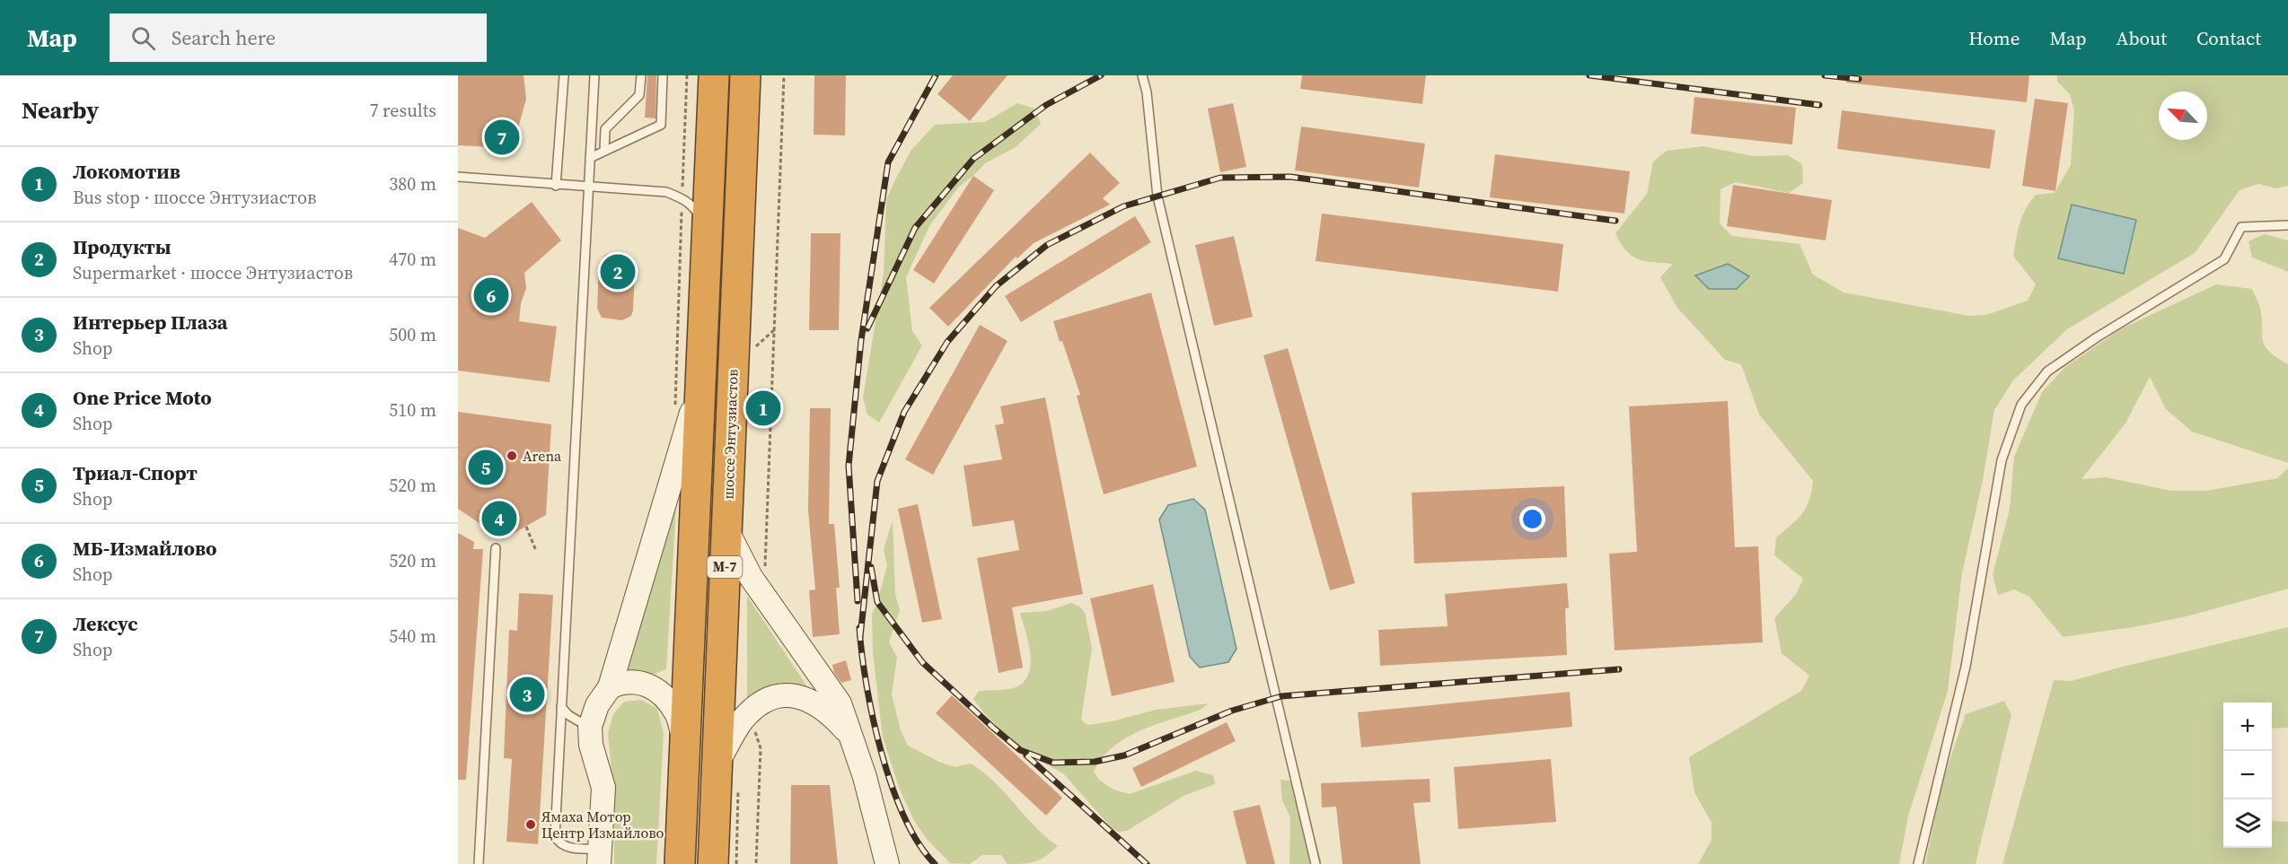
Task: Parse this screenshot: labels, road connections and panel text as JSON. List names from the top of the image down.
{
  "streets": {
    "highway": ["шоссе Энтузиастов", "М-7"]
  },
  "crossings": [
    ["шоссе Энтузиастов", "М-7"]
  ],
  "places": ["Arena", "Ямаха Мотор Центр Измайлово"],
  "north": "top left",
  "page": {
    "header": "Map",
    "search": "Search here",
    "nav": [
      "Home",
      "Map",
      "About",
      "Contact"
    ],
    "heading": ["Nearby", "7 results"],
    "pins": [
      "7",
      "2",
      "6",
      "1",
      "5",
      "4",
      "3"
    ],
    "list": [
      {
        "mark": "1",
        "name": "Локомотив",
        "note": "Bus stop · шоссе Энтузиастов",
        "value": "380 m"
      },
      {
        "mark": "2",
        "name": "Продукты",
        "note": "Supermarket · шоссе Энтузиастов",
        "value": "470 m"
      },
      {
        "mark": "3",
        "name": "Интерьер Плаза",
        "note": "Shop",
        "value": "500 m"
      },
      {
        "mark": "4",
        "name": "One Price Moto",
        "note": "Shop",
        "value": "510 m"
      },
      {
        "mark": "5",
        "name": "Триал-Спорт",
        "note": "Shop",
        "value": "520 m"
      },
      {
        "mark": "6",
        "name": "МБ-Измайлово",
        "note": "Shop",
        "value": "520 m"
      },
      {
        "mark": "7",
        "name": "Лексус",
        "note": "Shop",
        "value": "540 m"
      }
    ],
    "map_buttons": ["+", "−"]
  }
}
